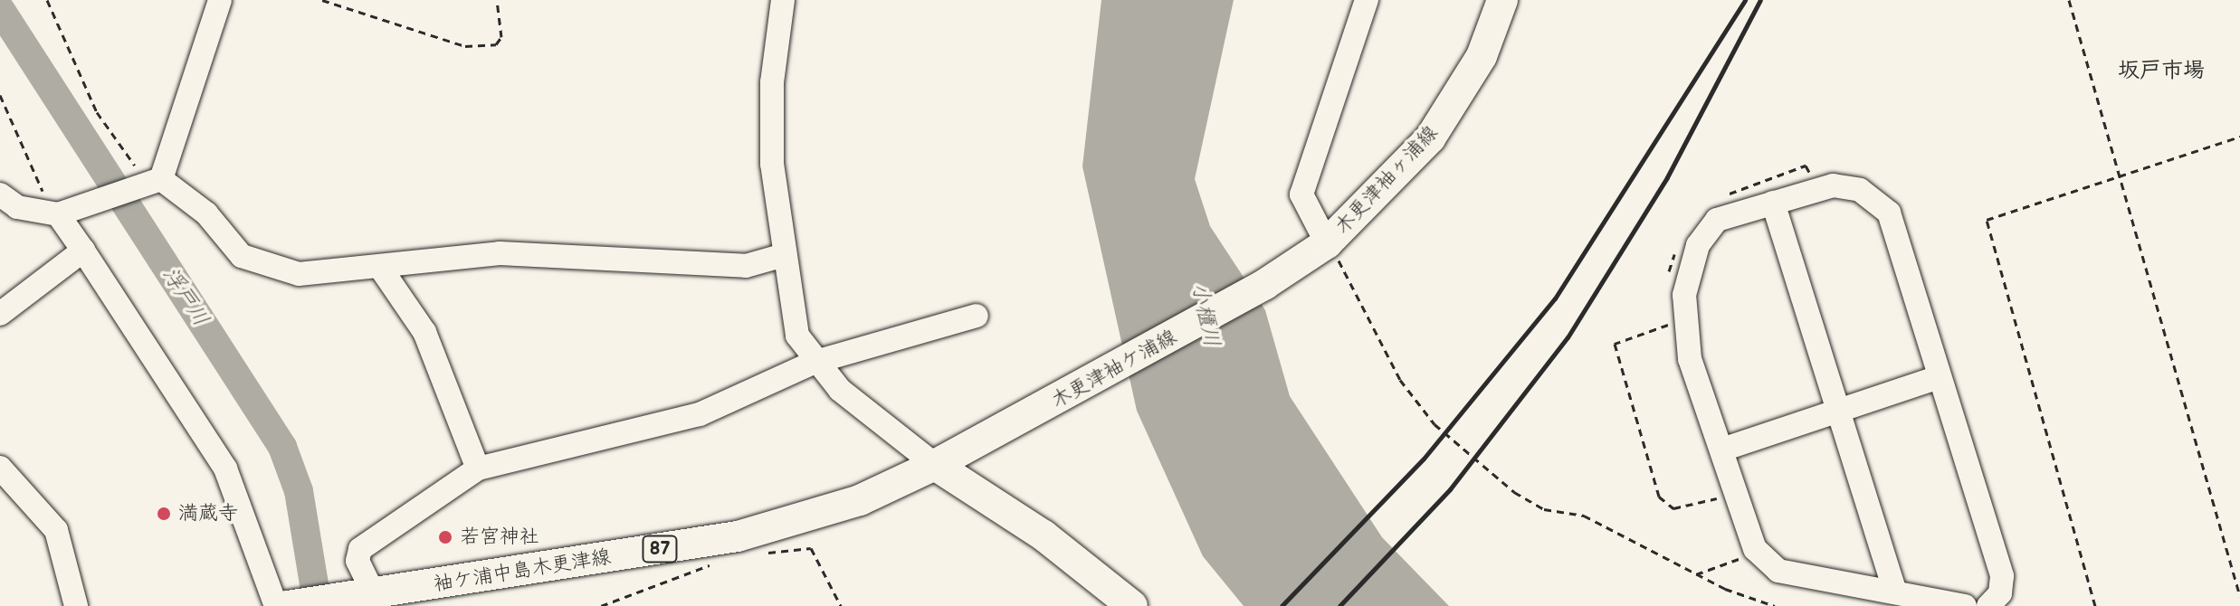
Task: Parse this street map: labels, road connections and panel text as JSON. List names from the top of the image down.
{
  "streets": {
    "main road": [
      "木更津袖ヶ浦線",
      "木更津袖ケ浦線",
      "87",
      "袖ケ浦中島木更津線"
    ]
  },
  "crossings": [
    ["木更津袖ヶ浦線", "木更津袖ケ浦線"],
    ["木更津袖ケ浦線", "袖ケ浦中島木更津線"]
  ],
  "districts": ["坂戸市場"],
  "water": ["浮戸川", "小櫃川"],
  "places": ["満蔵寺", "若宮神社"]
}
